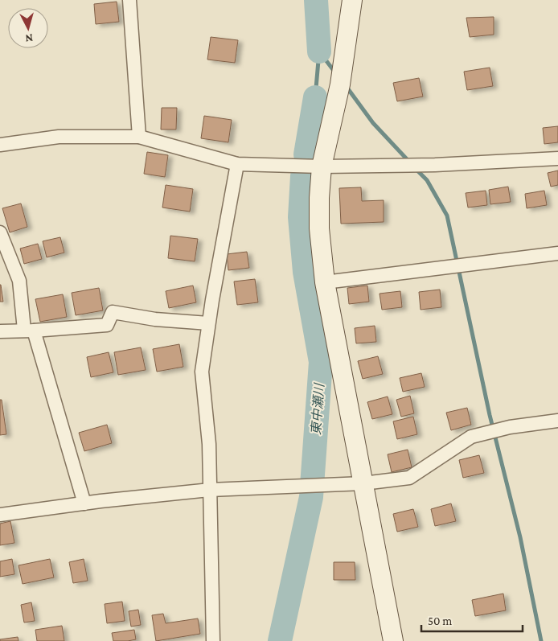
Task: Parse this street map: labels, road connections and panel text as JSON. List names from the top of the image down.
{
  "water": ["東中瀬川"],
  "scale_bar": "50 m",
  "north": "bottom"
}
